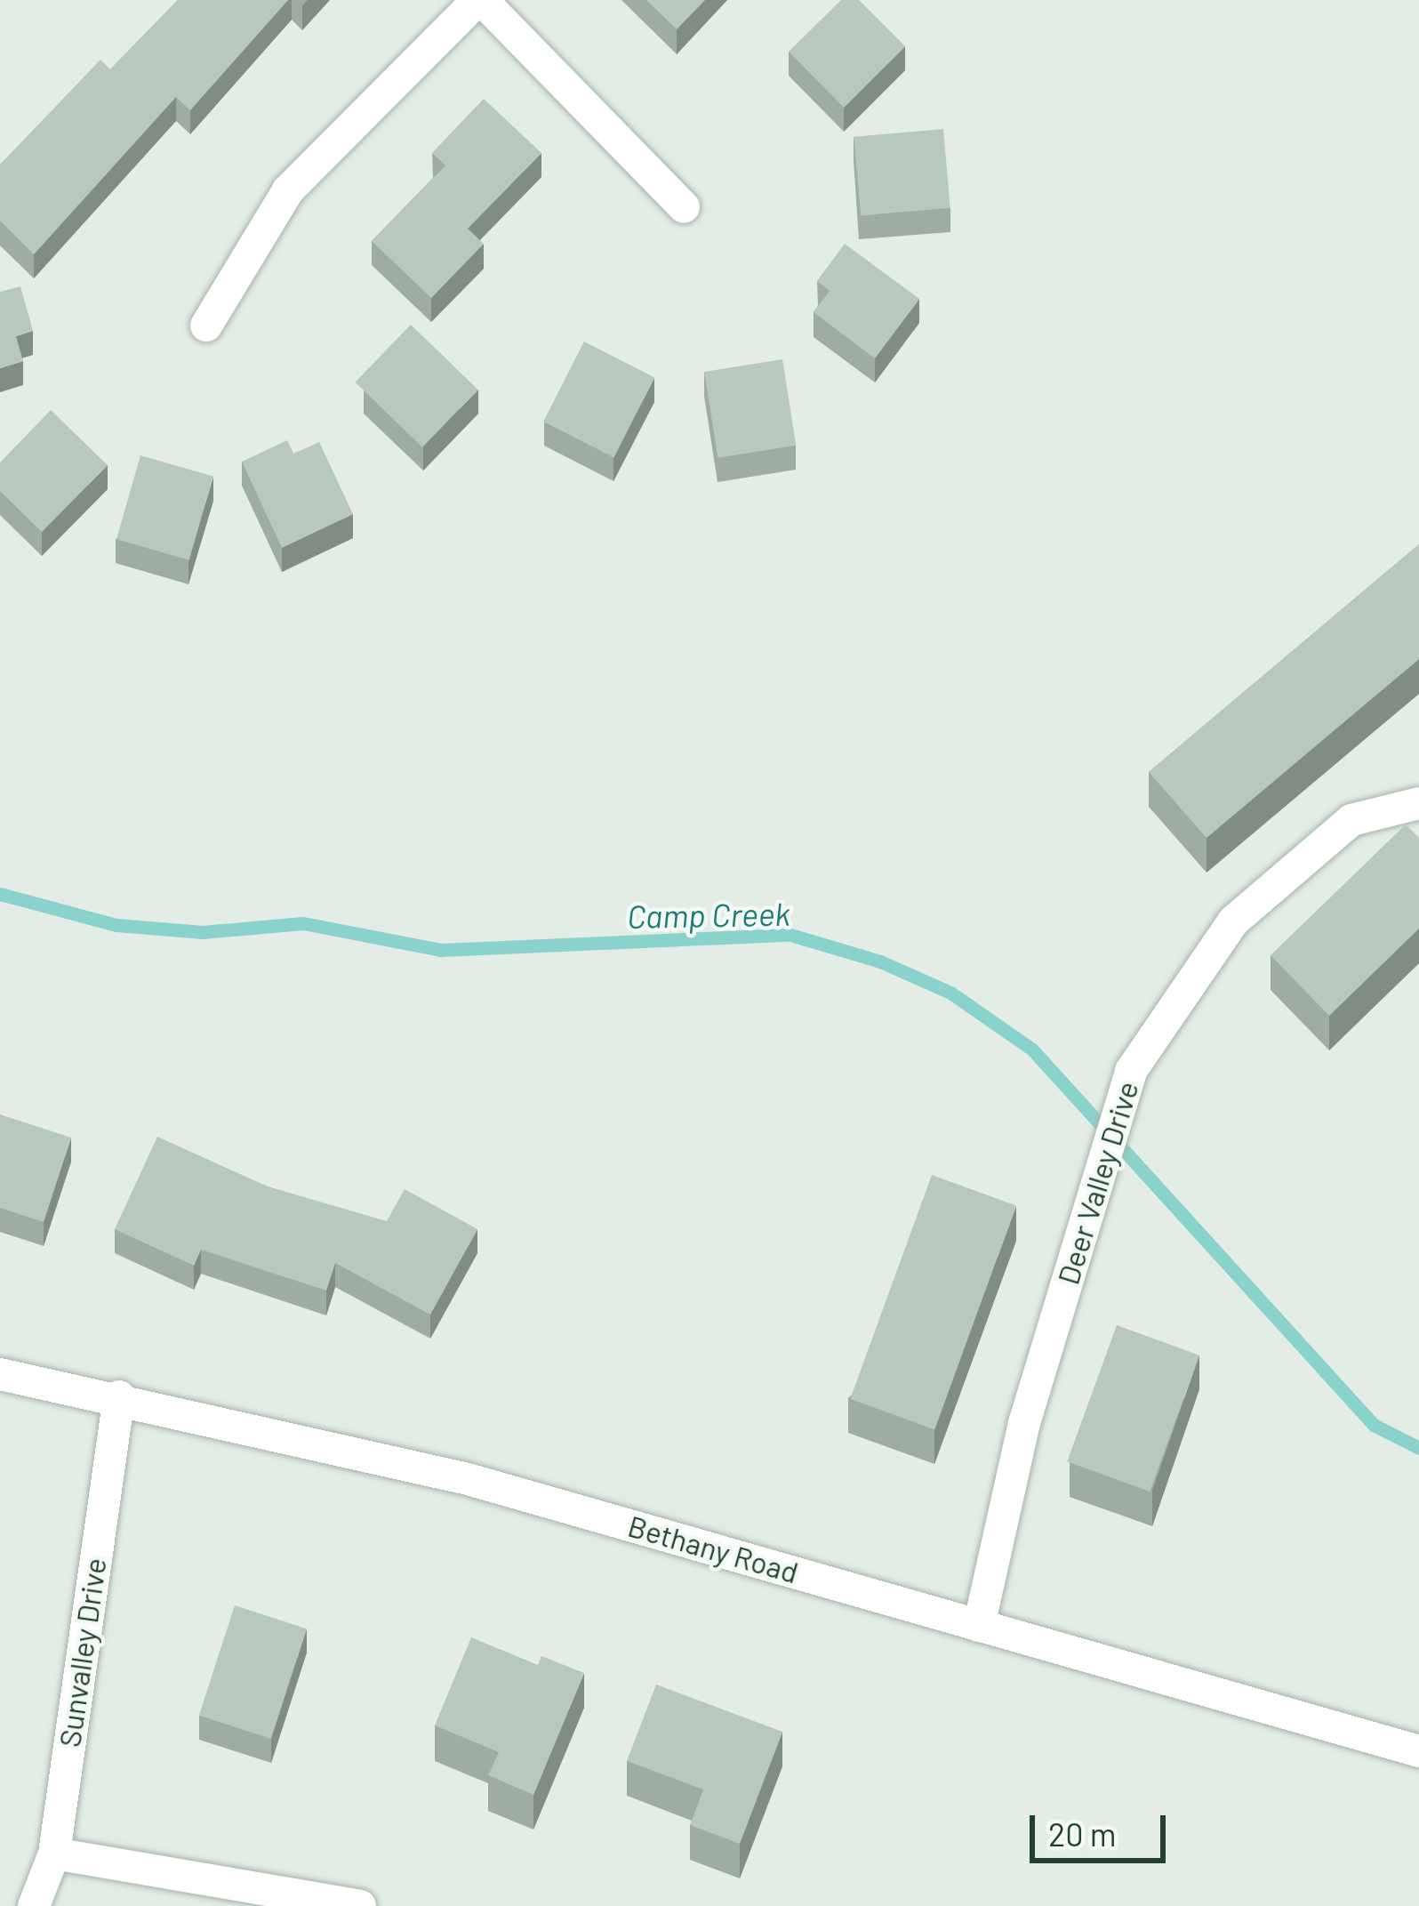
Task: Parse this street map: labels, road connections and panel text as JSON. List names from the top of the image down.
{
  "streets": {
    "street": ["Deer Valley Drive", "Bethany Road", "Sunvalley Drive"]
  },
  "crossings": [
    ["Deer Valley Drive", "Bethany Road"],
    ["Bethany Road", "Sunvalley Drive"]
  ],
  "water": ["Camp Creek"],
  "scale_bar": "20 m"
}
